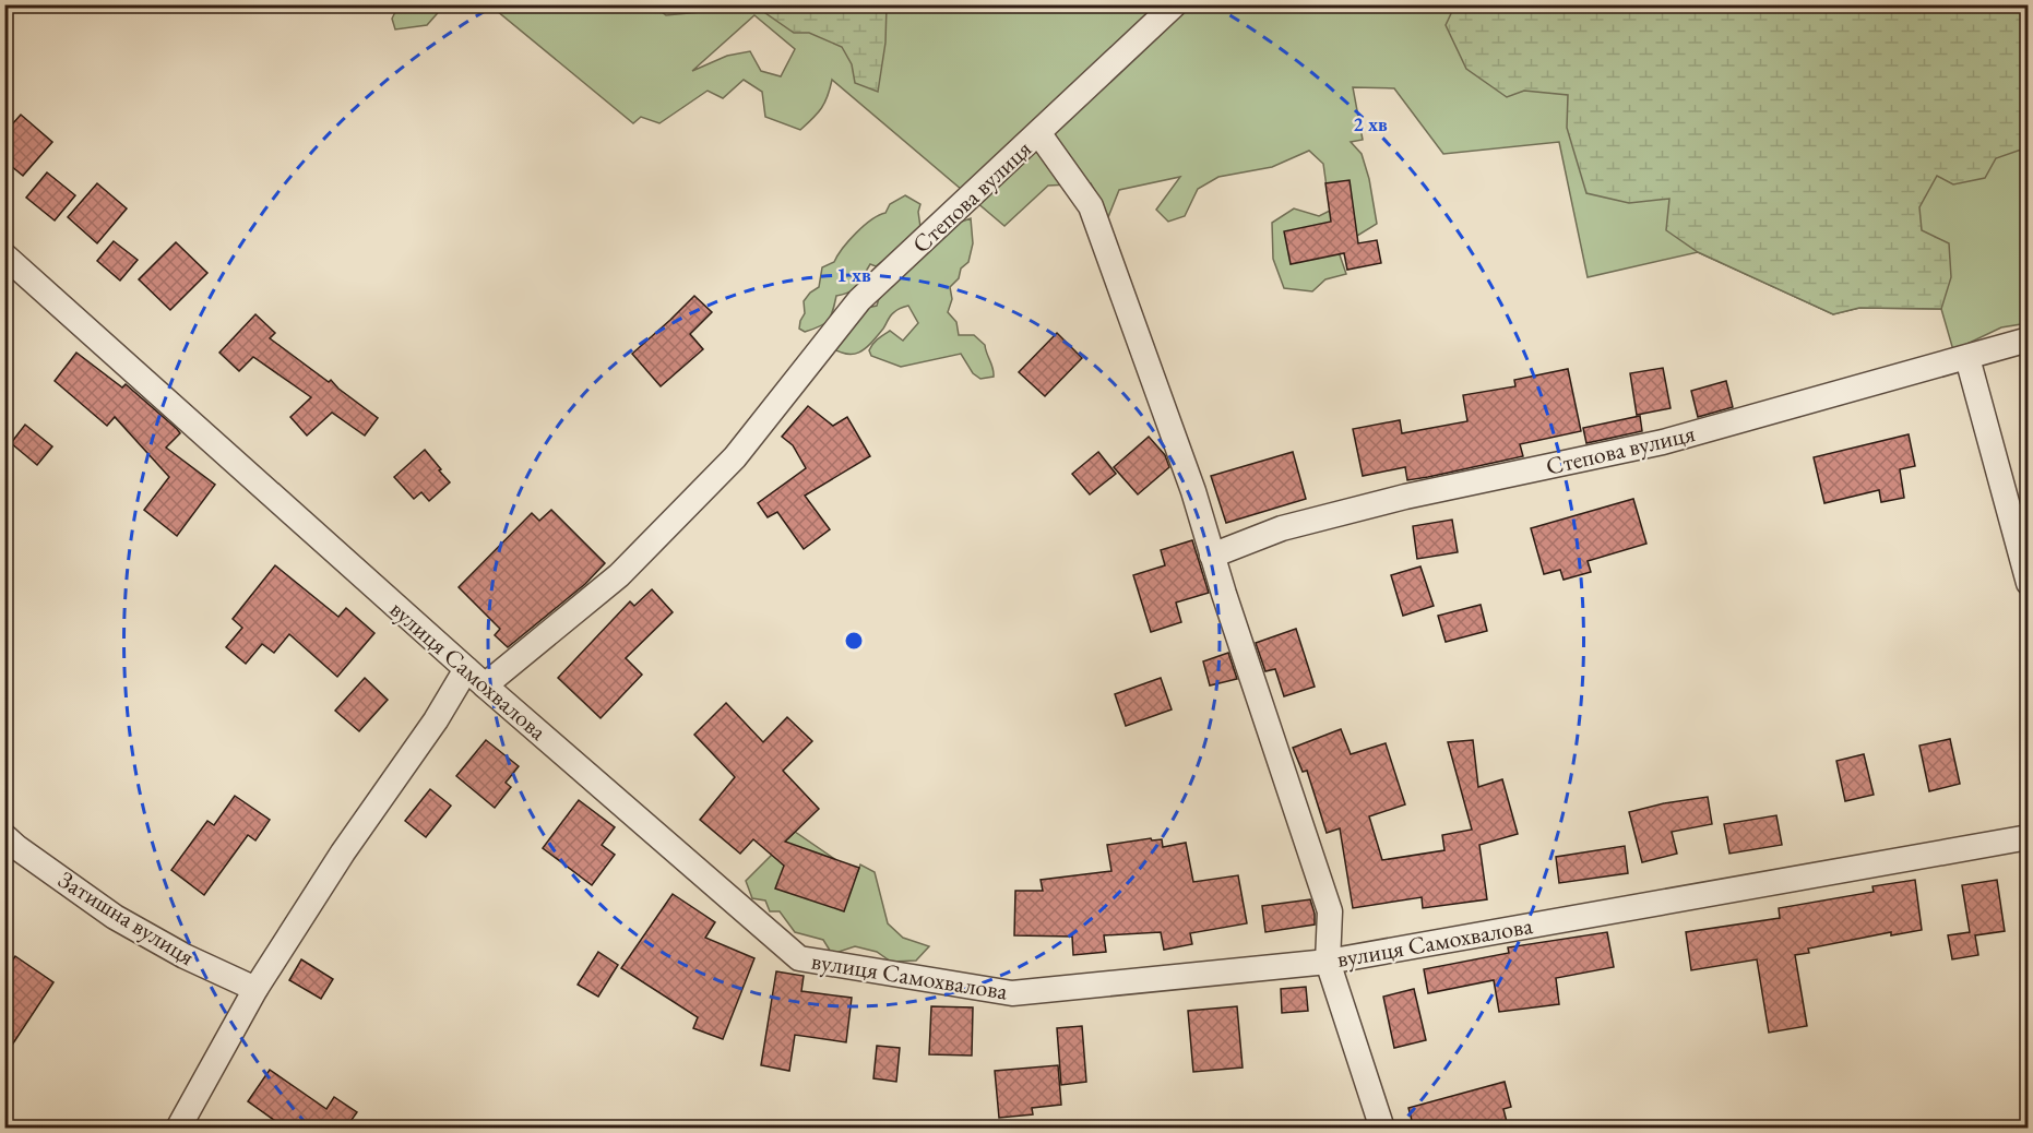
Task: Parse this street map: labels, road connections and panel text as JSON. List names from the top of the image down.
{
  "streets": {
    "street": ["Степова вулиця", "вулиця Самохвалова", "Затишна вулиця"]
  },
  "crossings": [
    ["Степова вулиця", "вулиця Самохвалова"]
  ],
  "rings": ["2 хв", "1 хв"]
}
